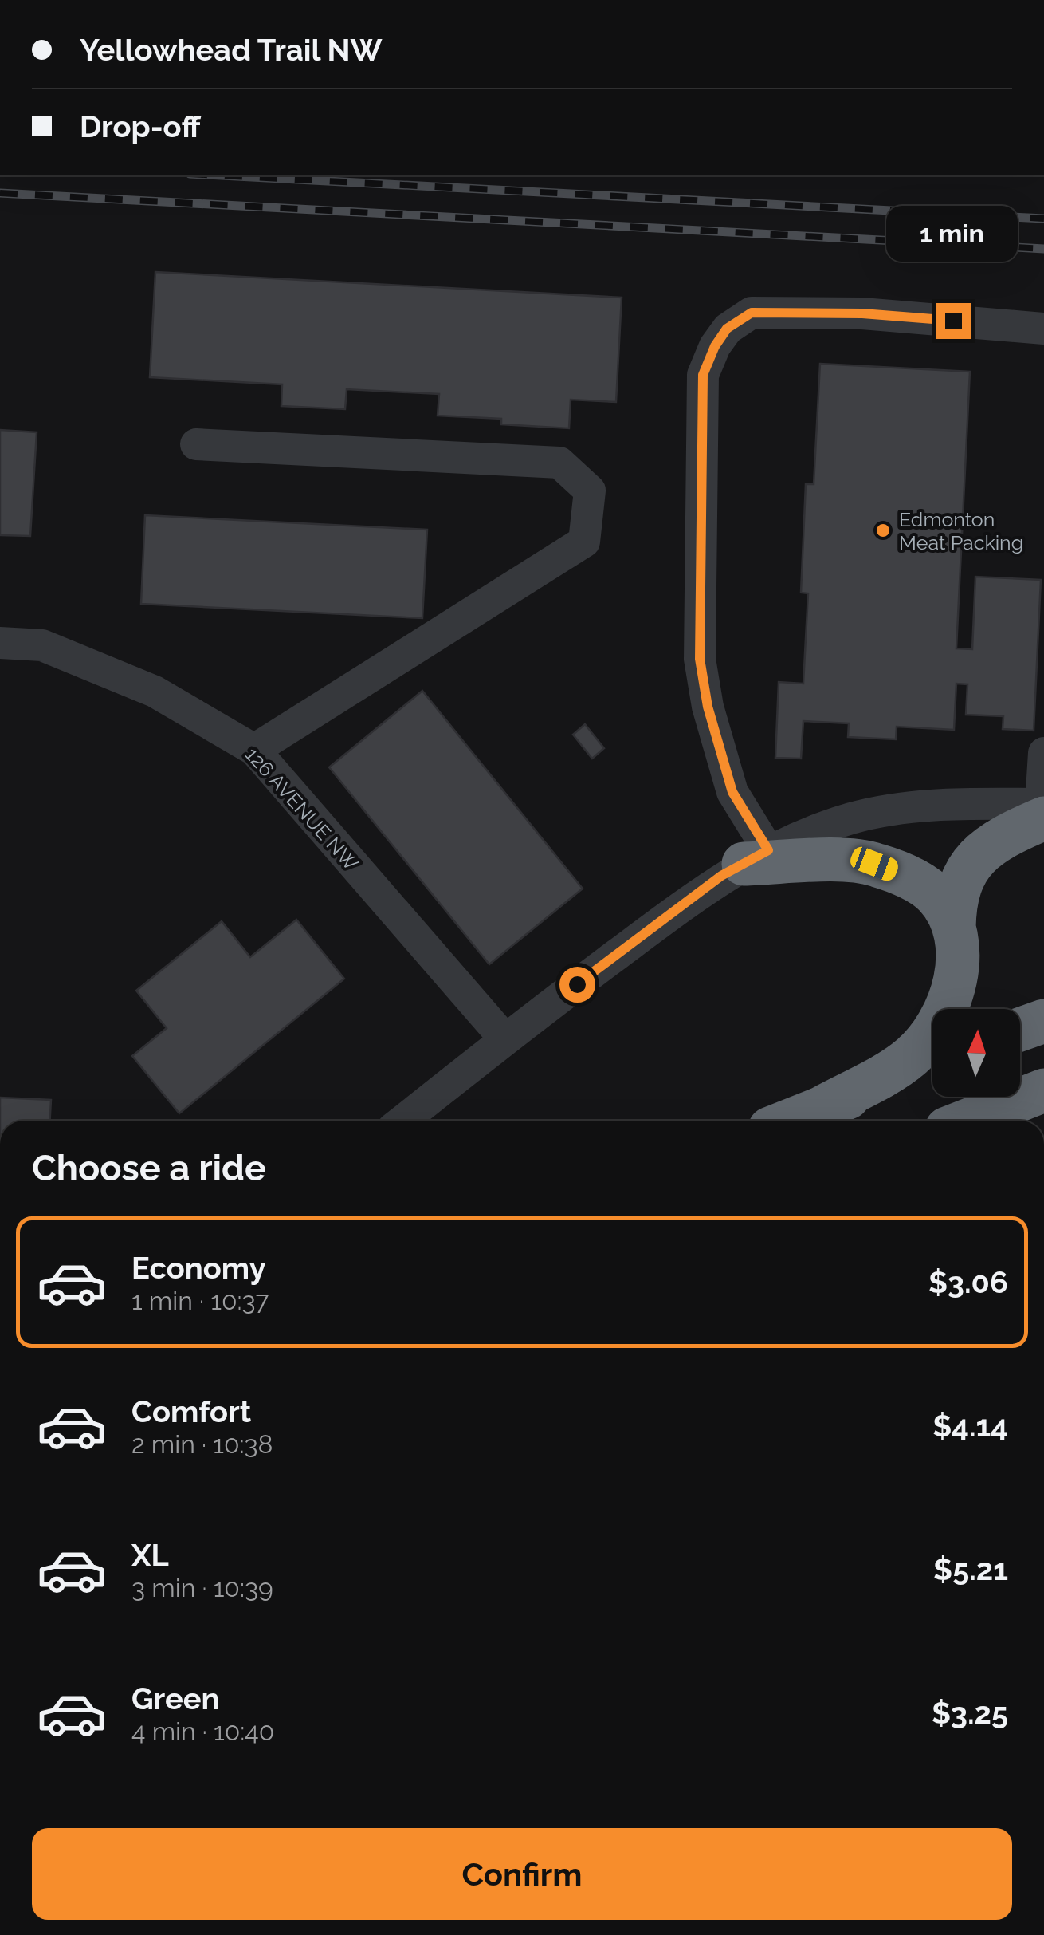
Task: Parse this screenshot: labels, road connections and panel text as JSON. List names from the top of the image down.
{
  "streets": {
    "street": ["126 AVENUE NW"]
  },
  "places": ["Edmonton Meat Packing"],
  "north": "top",
  "page": {
    "banner": ["Yellowhead Trail NW", "Drop-off"],
    "bubble": "1 min",
    "heading": "Choose a ride",
    "list": [
      {
        "name": "Economy",
        "note": "1 min · 10:37",
        "value": "$3.06"
      },
      {
        "name": "Comfort",
        "note": "2 min · 10:38",
        "value": "$4.14"
      },
      {
        "name": "XL",
        "note": "3 min · 10:39",
        "value": "$5.21"
      },
      {
        "name": "Green",
        "note": "4 min · 10:40",
        "value": "$3.25"
      }
    ],
    "buttons": "Confirm"
  }
}
